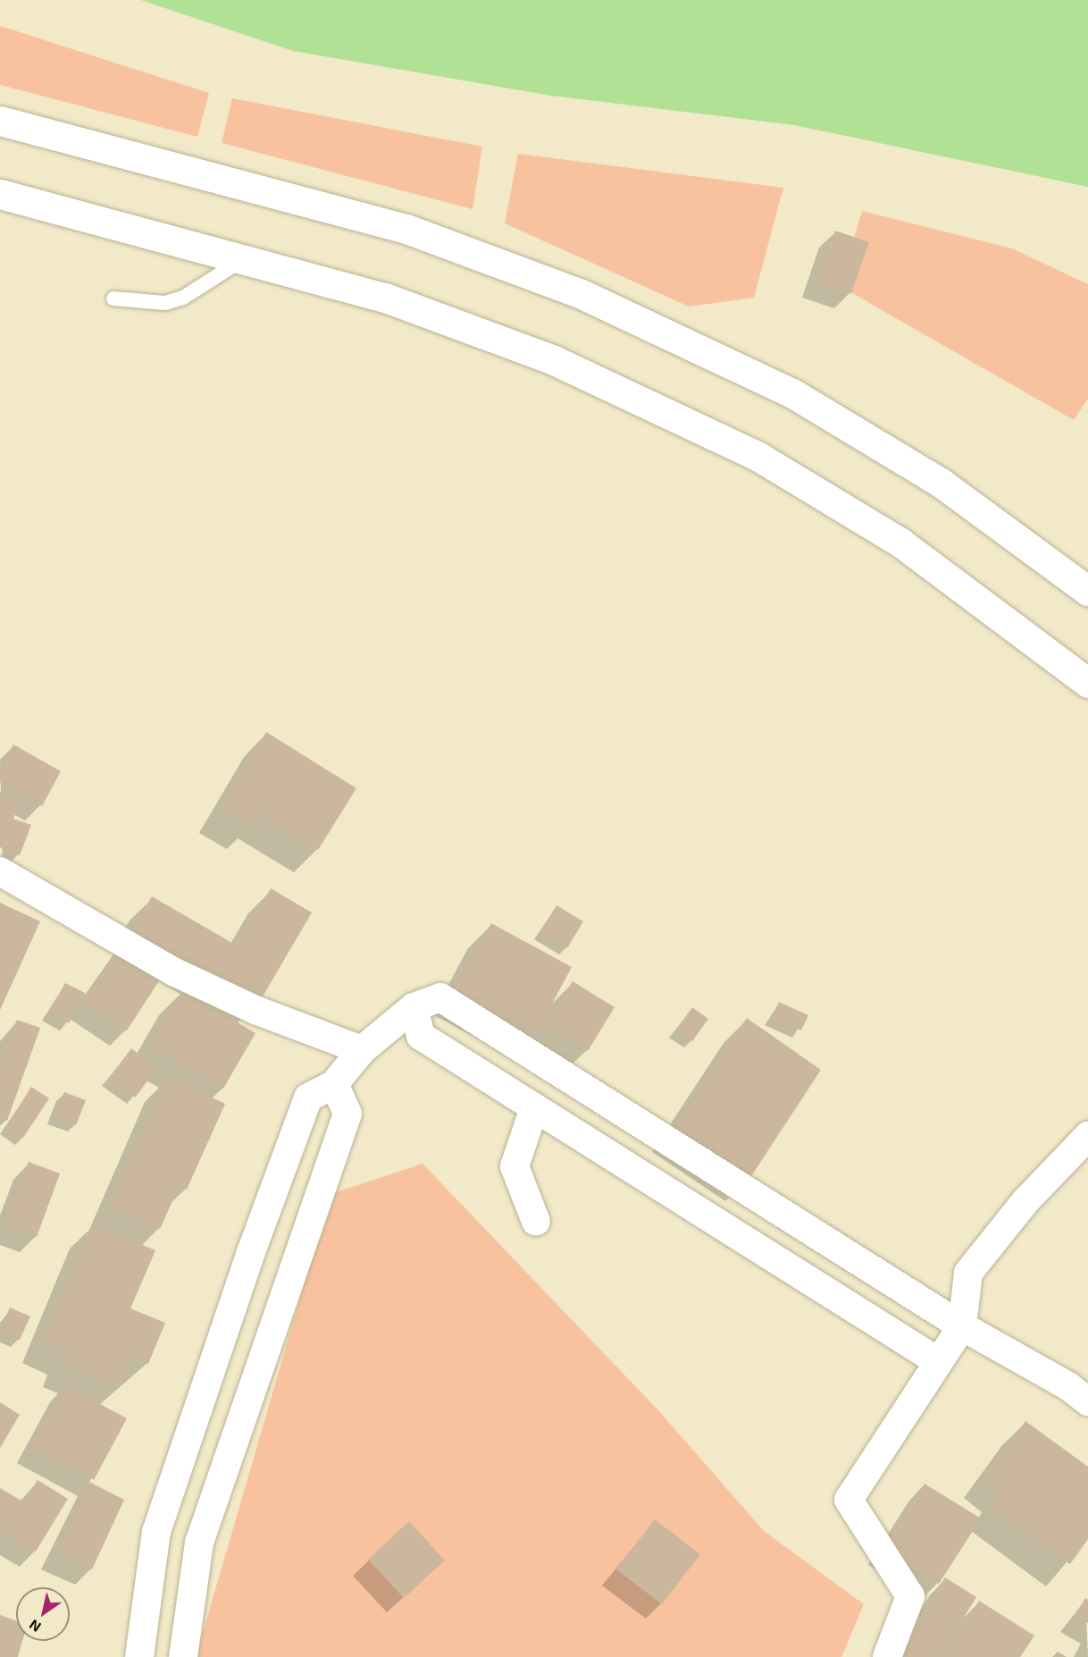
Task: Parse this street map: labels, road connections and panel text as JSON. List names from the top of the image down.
{
  "north": "bottom left"
}
